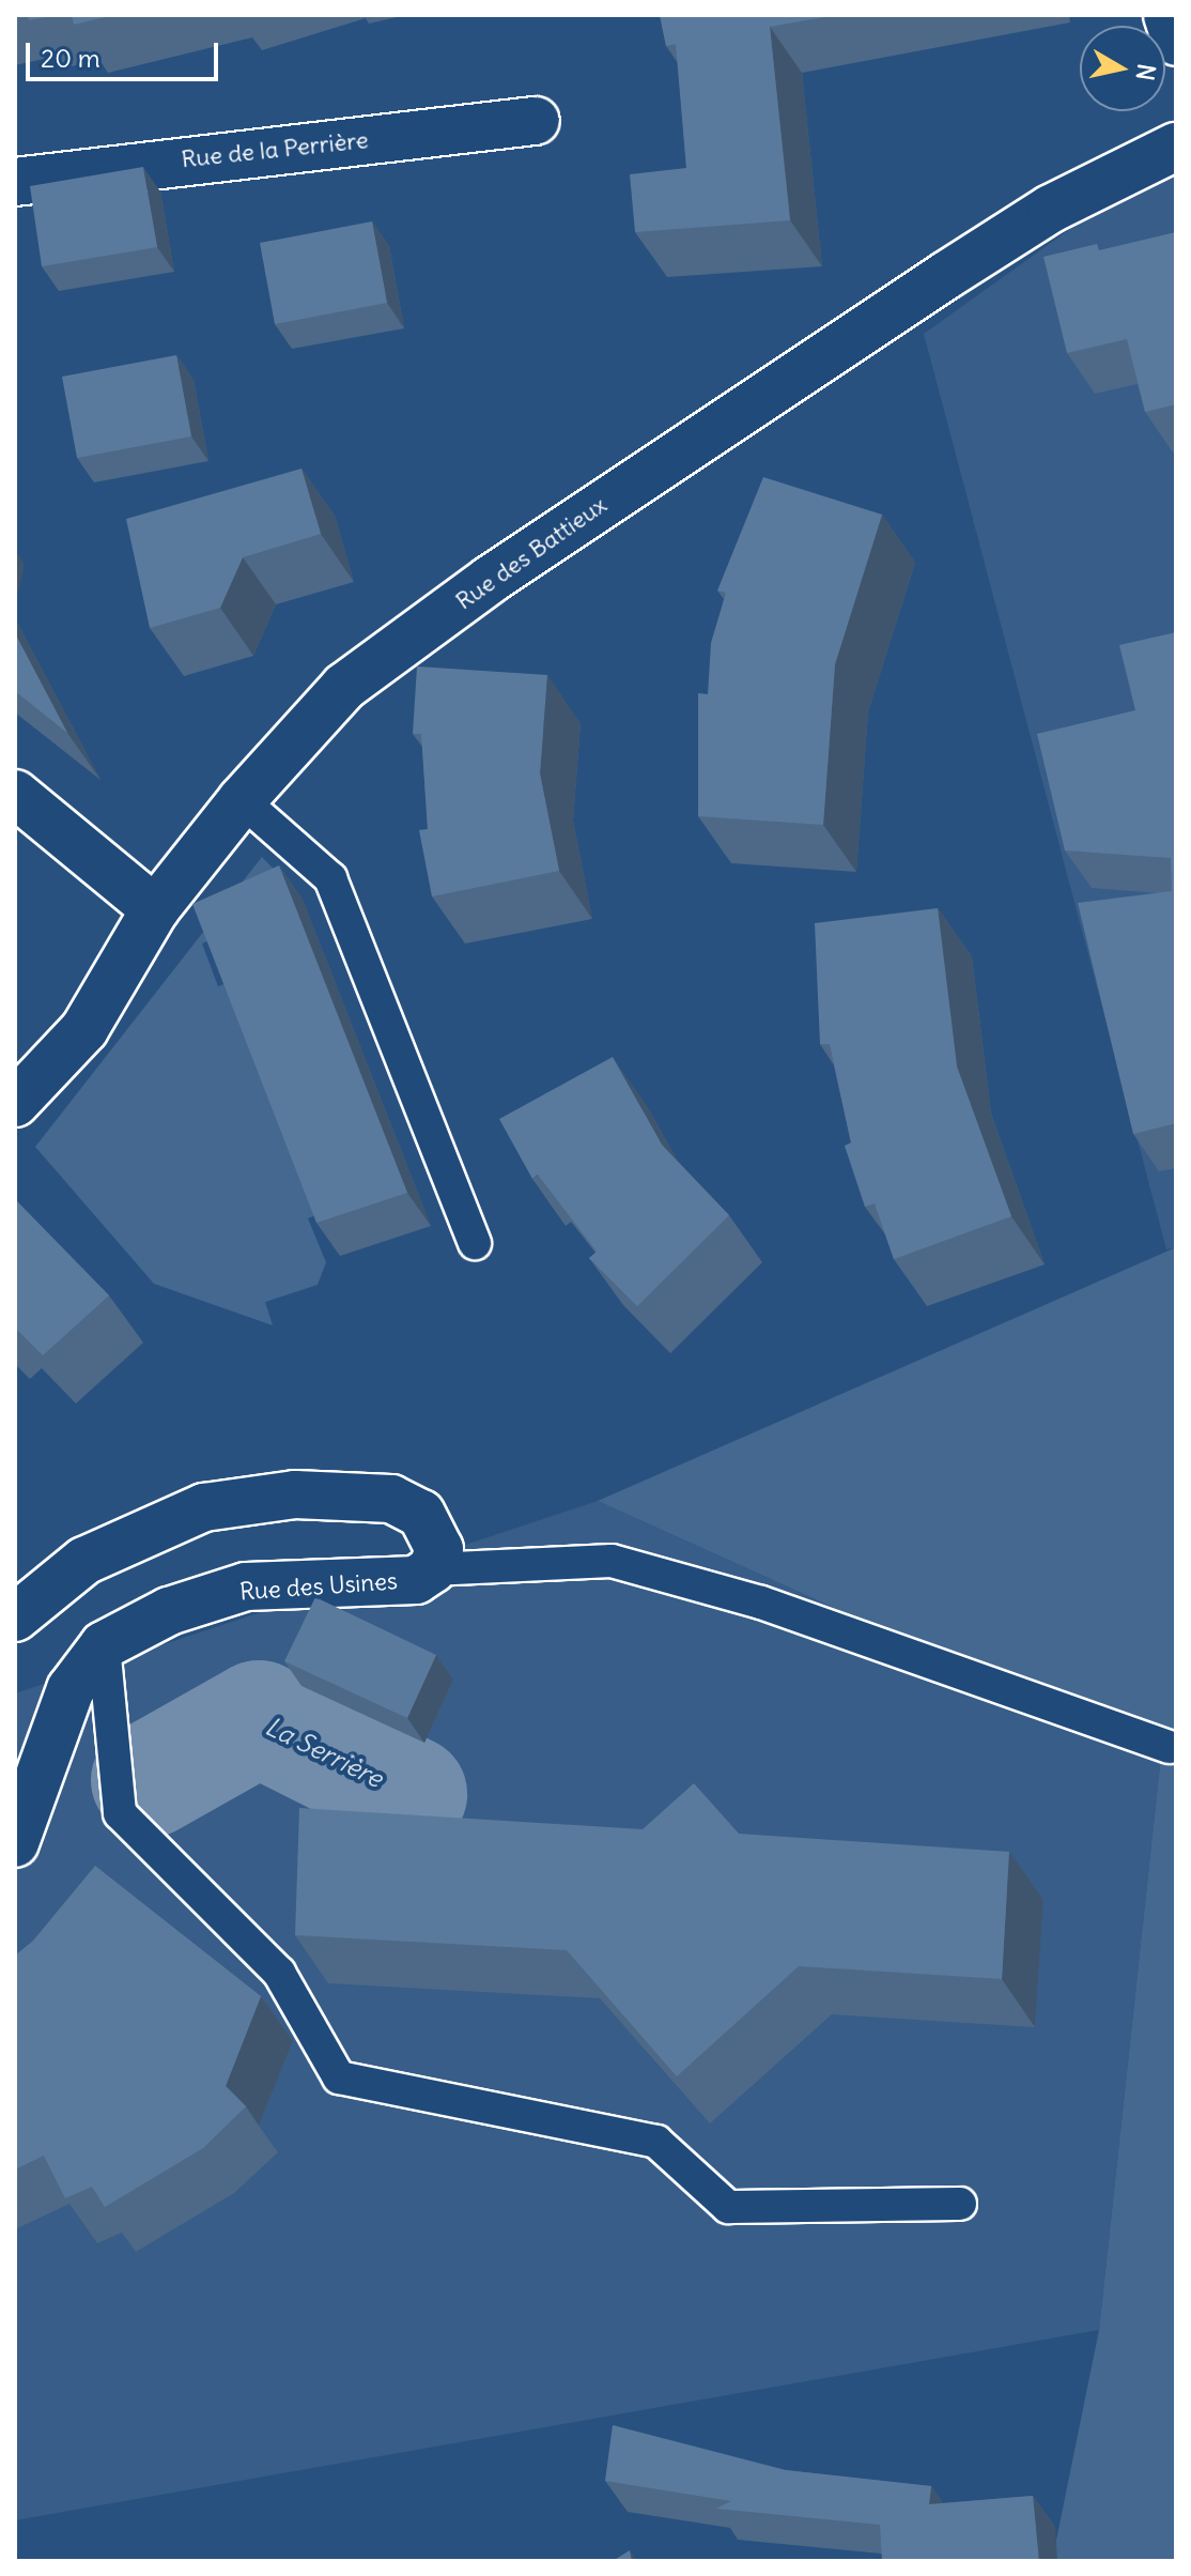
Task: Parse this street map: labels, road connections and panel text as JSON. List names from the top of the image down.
{
  "streets": {
    "street": ["Rue de la Perrière", "Rue des Battieux", "Rue des Usines"]
  },
  "water": ["La Serrière"],
  "scale_bar": "20 m",
  "north": "right"
}
